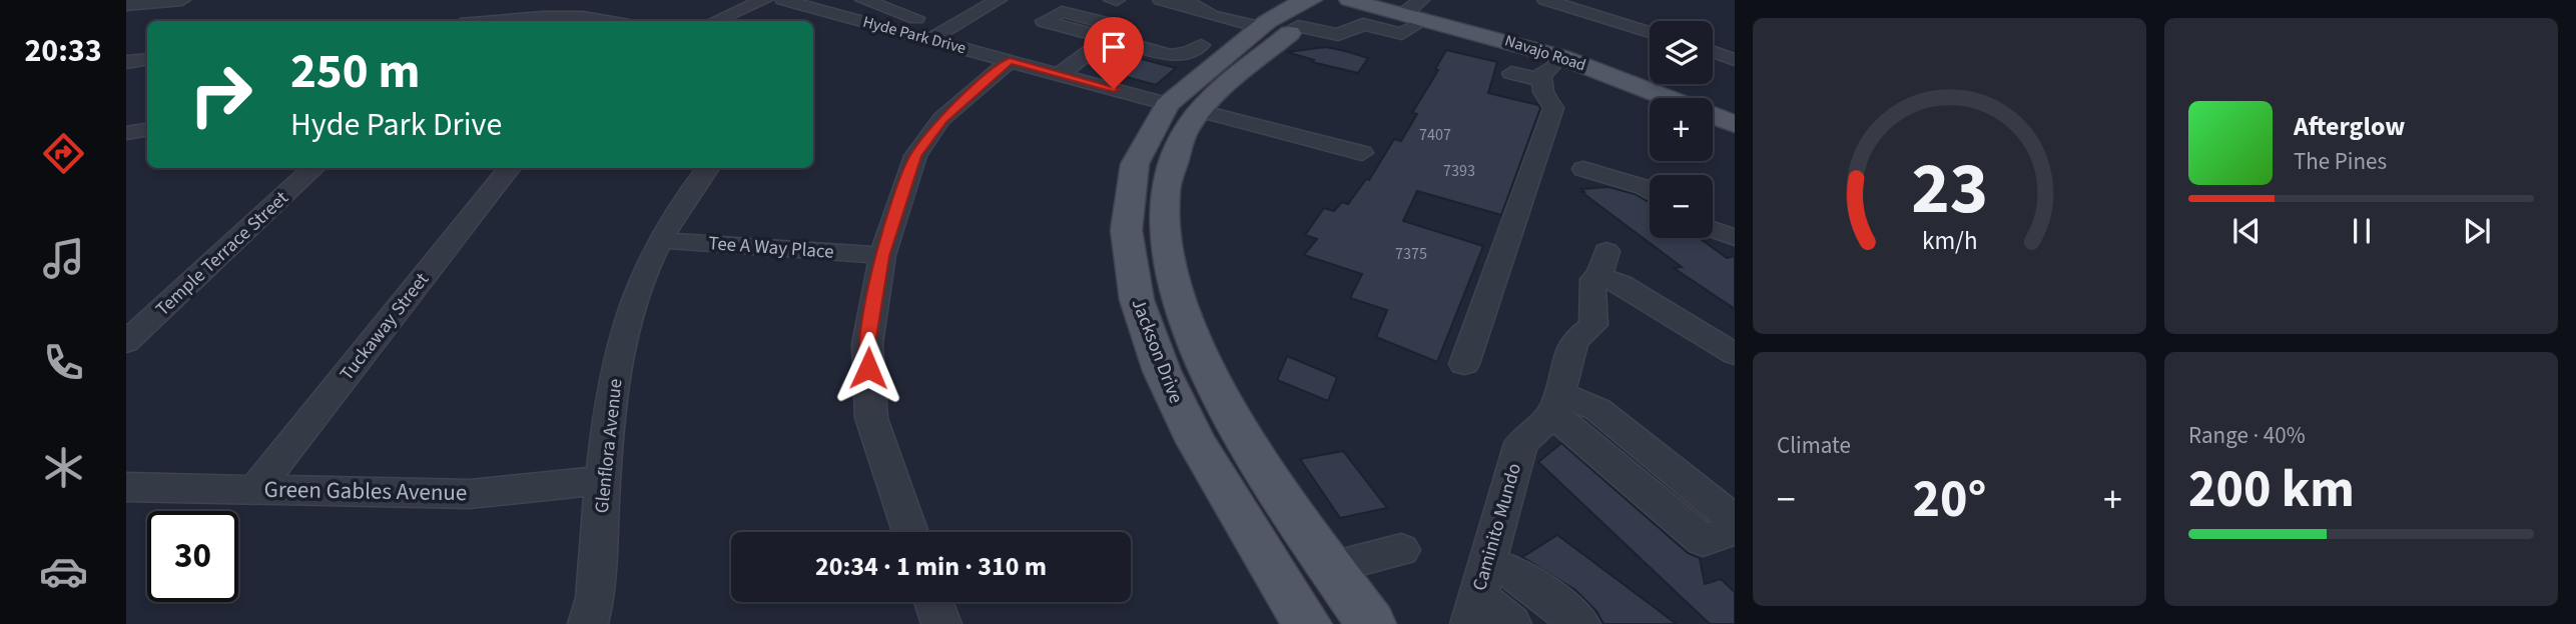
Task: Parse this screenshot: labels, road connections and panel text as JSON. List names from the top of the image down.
{
  "streets": {
    "main road": ["Navajo Road", "Jackson Drive"],
    "street": [
      "Hyde Park Drive",
      "Tee A Way Place",
      "Temple Terrace Street",
      "Tuckaway Street",
      "Glenflora Avenue",
      "Green Gables Avenue",
      "Caminito Mundo"
    ]
  },
  "crossings": [
    ["Hyde Park Drive", "Jackson Drive"],
    ["Navajo Road", "Jackson Drive"],
    ["Tee A Way Place", "Glenflora Avenue"],
    ["Tuckaway Street", "Green Gables Avenue"],
    ["Glenflora Avenue", "Green Gables Avenue"]
  ],
  "house_numbers": ["7407", "7393", "7375"],
  "page": {
    "tabs": "20:33",
    "map_buttons": ["+", "−"],
    "turn": ["250 m", "Hyde Park Drive"],
    "song": ["Afterglow", "The Pines"],
    "tile": [
      "Climate",
      ["Range · 40%", "200 km"]
    ],
    "heat": ["−", "20°", "+"],
    "limit": "30",
    "trip": "20:34 · 1 min · 310 m",
    "gauge": ["23", "km/h"]
  }
}
